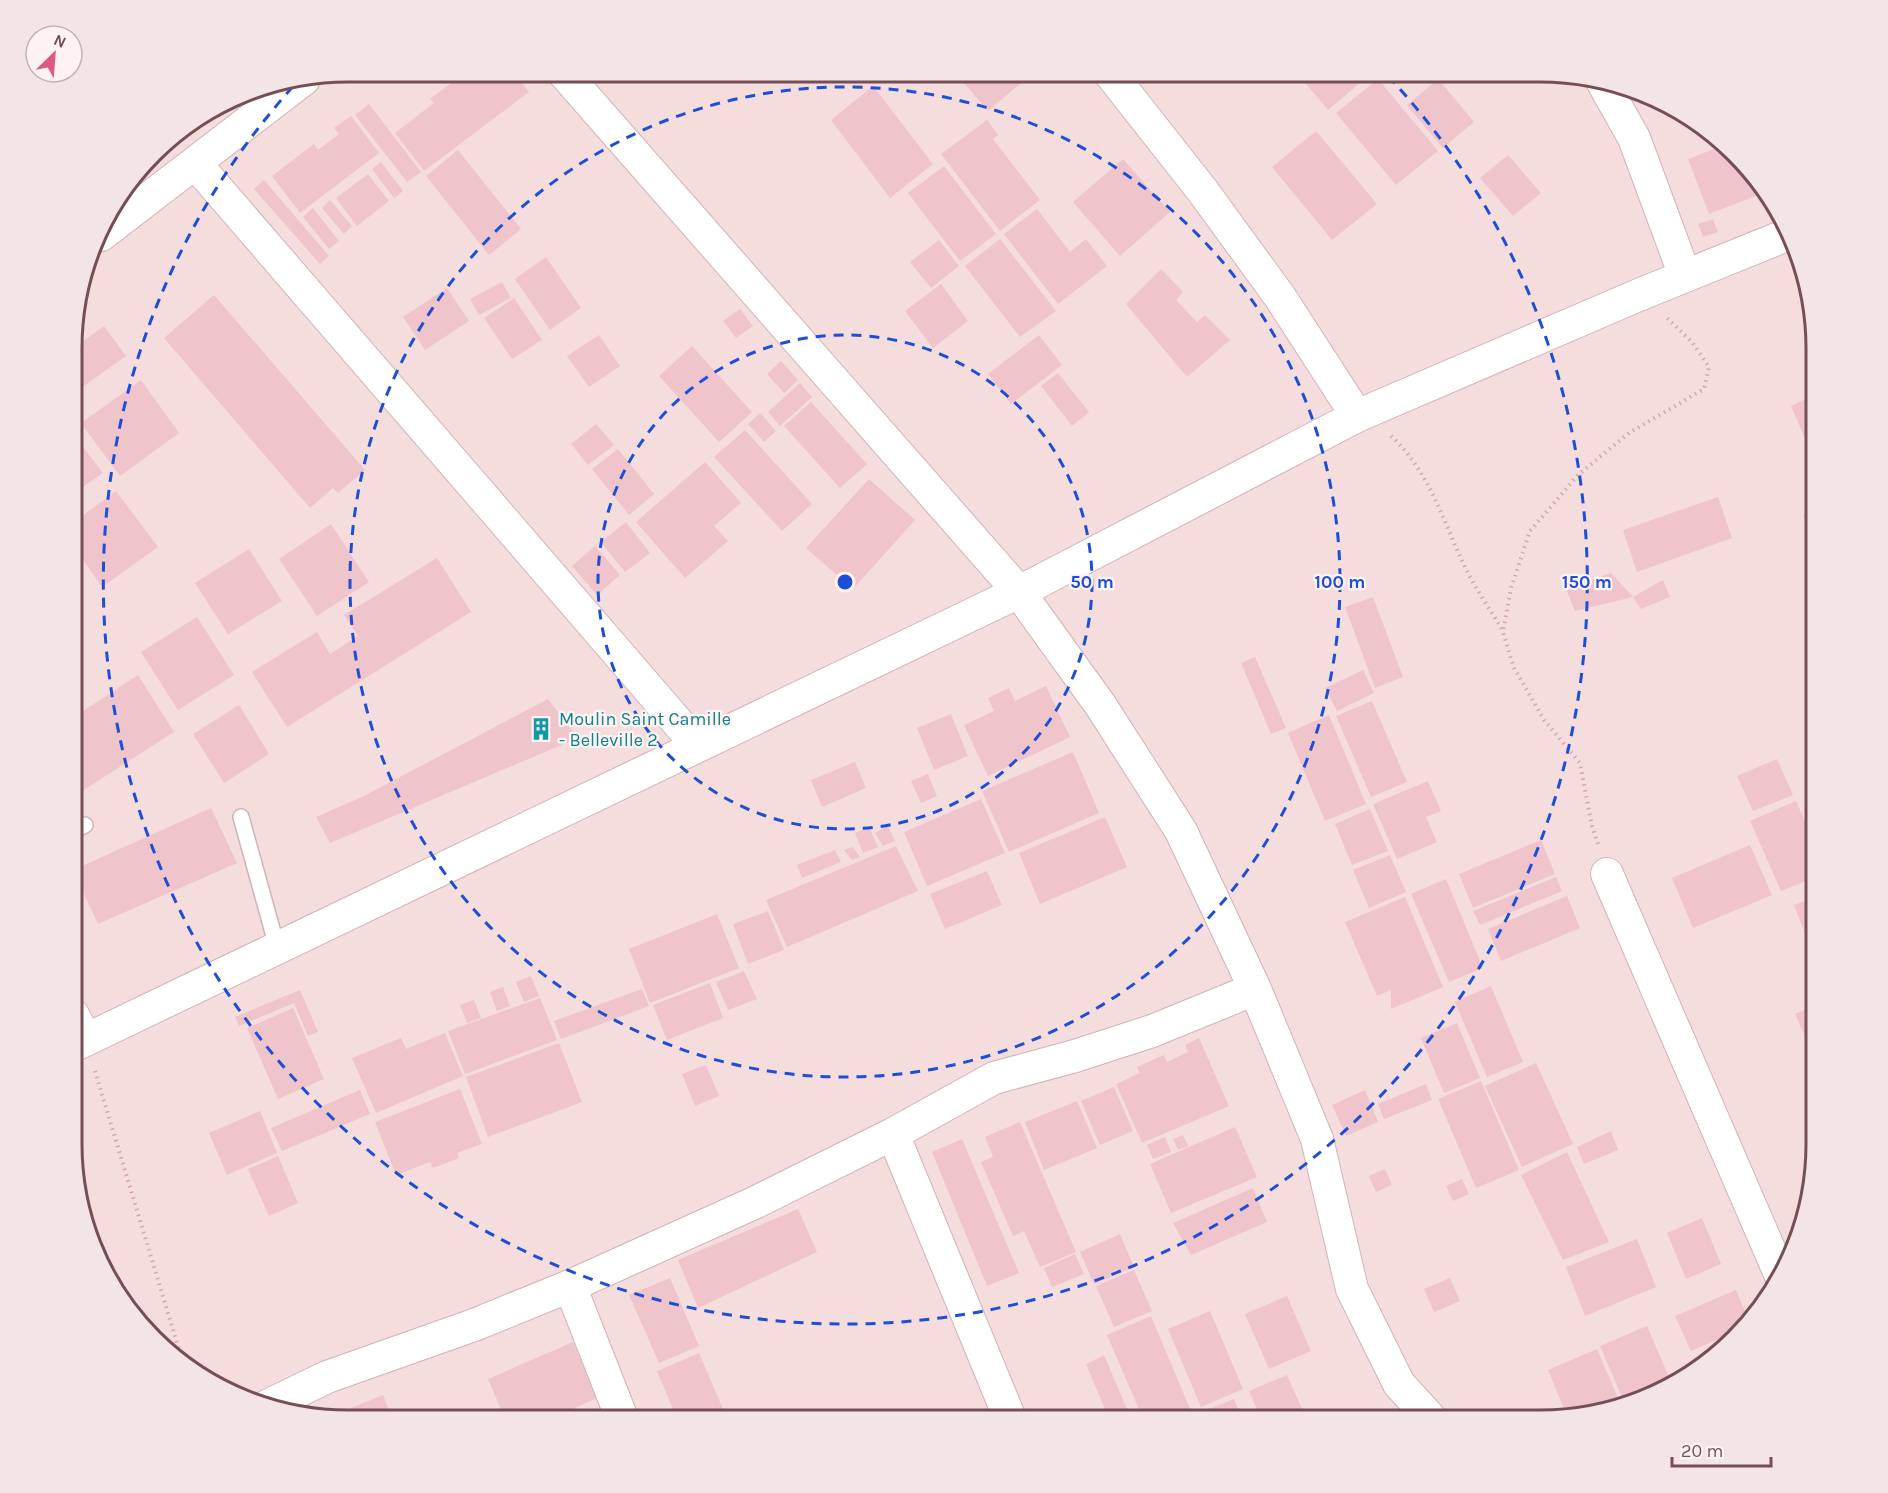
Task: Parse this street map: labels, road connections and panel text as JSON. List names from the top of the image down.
{
  "places": {
    "building": ["Moulin Saint Camille - Belleville 2"]
  },
  "scale_bar": "20 m",
  "north": "top right",
  "rings": ["50 m", "100 m", "150 m"]
}
